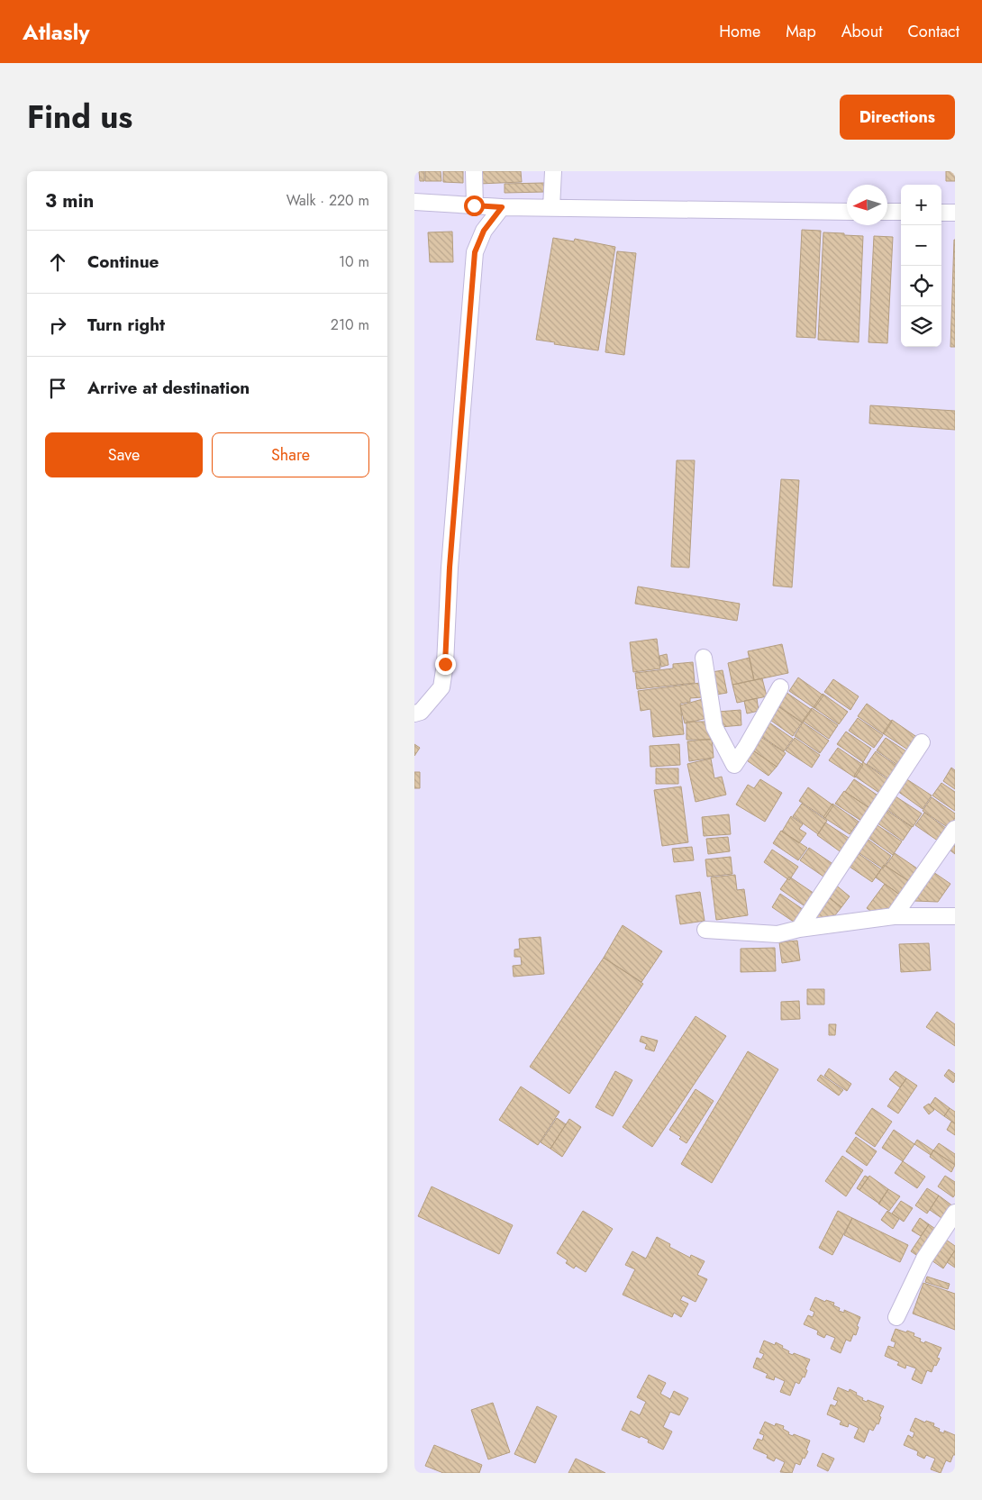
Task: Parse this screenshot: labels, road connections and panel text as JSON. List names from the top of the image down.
{
  "north": "left",
  "page": {
    "header": "Atlasly",
    "nav": [
      "Home",
      "Map",
      "About",
      "Contact"
    ],
    "title": "Find us",
    "buttons": [
      "Directions",
      ["Save", "Share"]
    ],
    "heading": ["3 min", "Walk · 220 m"],
    "map_buttons": ["+", "−"],
    "list": [
      ["Continue", "10 m"],
      ["Turn right", "210 m"],
      "Arrive at destination"
    ]
  }
}
